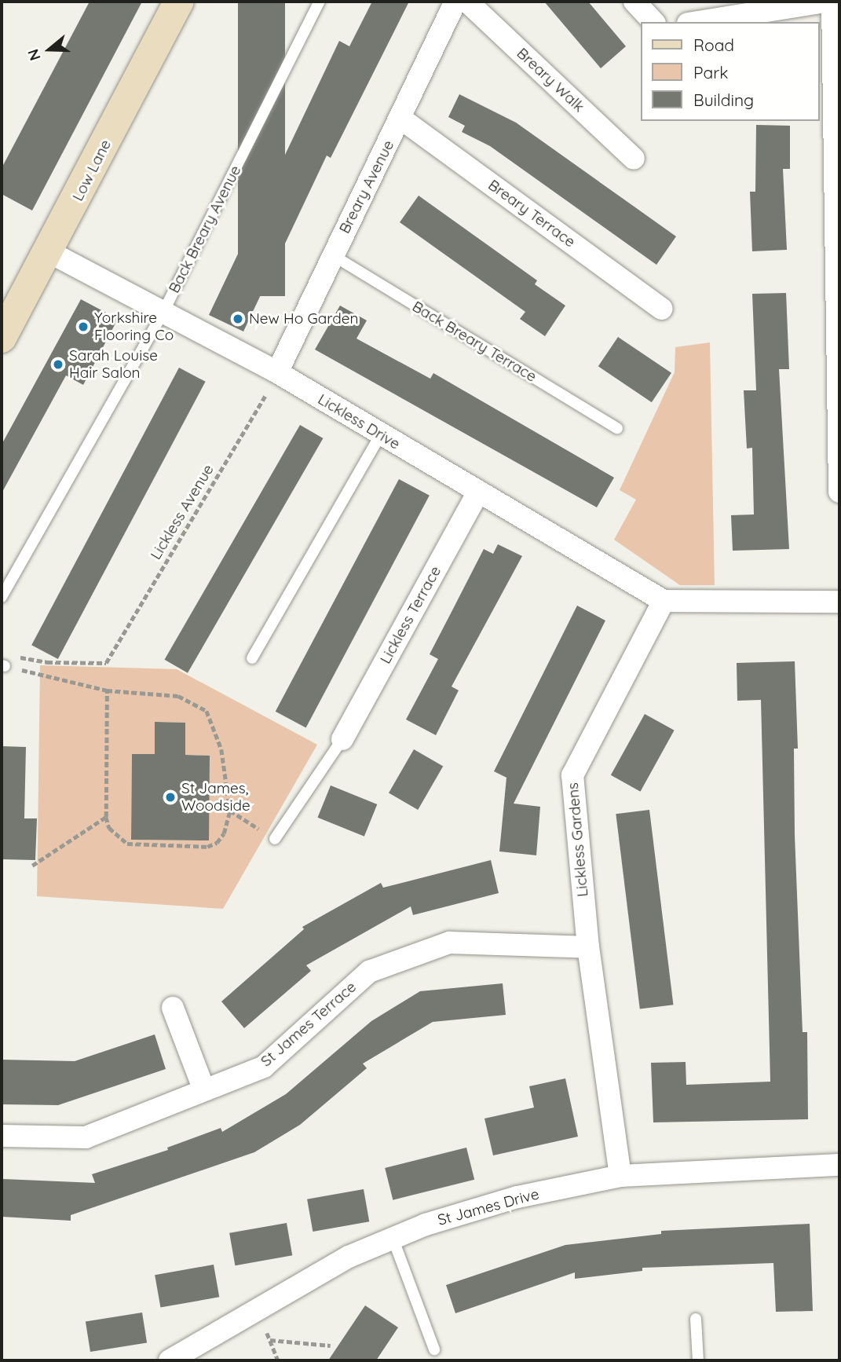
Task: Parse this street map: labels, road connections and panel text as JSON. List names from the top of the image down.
{
  "streets": {
    "street": [
      "Breary Walk",
      "Low Lane",
      "Breary Avenue",
      "Breary Terrace",
      "Lickless Drive",
      "Lickless Terrace",
      "Lickless Gardens",
      "St James Terrace",
      "St James Drive"
    ],
    "lane": ["Back Breary Avenue", "Back Breary Terrace"],
    "path": ["Lickless Avenue"]
  },
  "crossings": [
    ["Low Lane", "Lickless Drive"],
    ["Breary Avenue", "Breary Terrace"],
    ["Breary Avenue", "Back Breary Terrace"],
    ["Breary Avenue", "Lickless Drive"],
    ["Breary Avenue", "Lickless Avenue"],
    ["Back Breary Avenue", "Lickless Drive"],
    ["Lickless Drive", "Lickless Avenue"],
    ["Lickless Drive", "Lickless Terrace"],
    ["Lickless Drive", "Lickless Gardens"],
    ["Lickless Gardens", "St James Terrace"],
    ["Lickless Gardens", "St James Drive"]
  ],
  "places": [
    "New Ho Garden",
    "Yorkshire Flooring Co",
    "Sarah Louise Hair Salon",
    "St James, Woodside"
  ],
  "legend": ["Road", "Park", "Building"],
  "north": "left"
}
